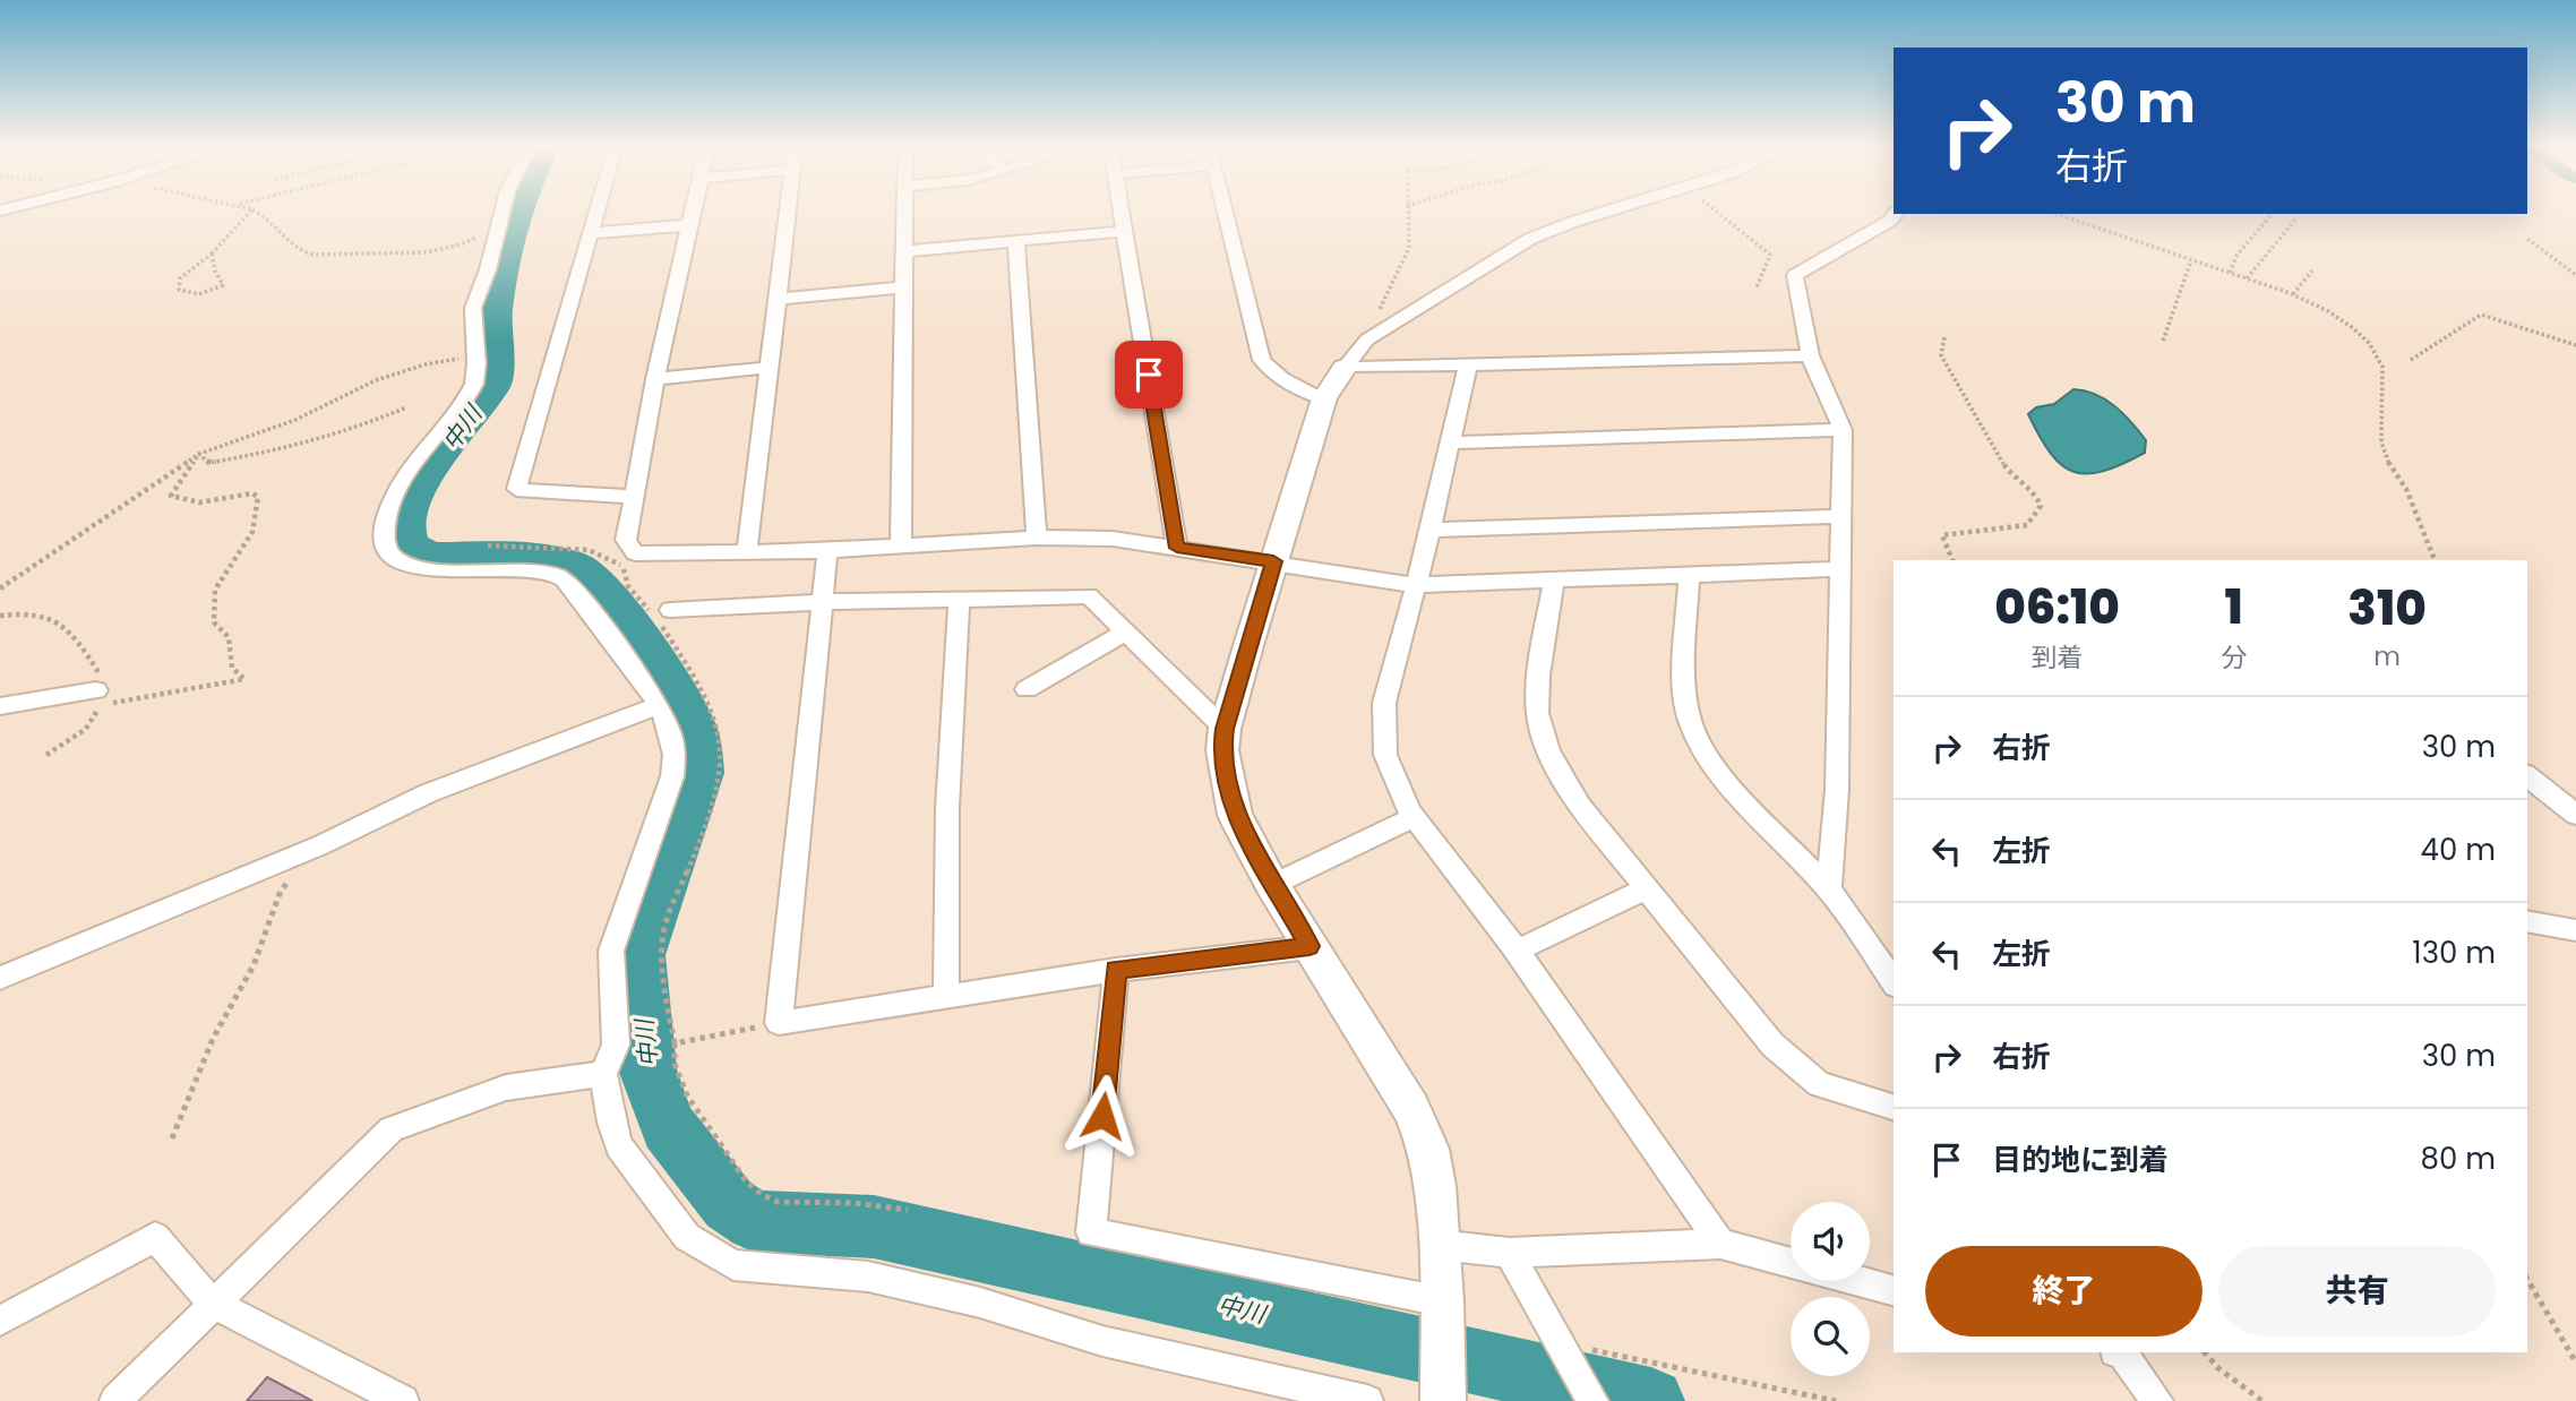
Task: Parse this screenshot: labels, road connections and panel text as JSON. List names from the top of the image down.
{
  "water": ["中川"],
  "page": {
    "turn": ["30 m", "右折"],
    "eta": [
      "06:10",
      "到着",
      "1",
      "分",
      "310",
      "m"
    ],
    "list": [
      {
        "name": "右折",
        "value": "30 m"
      },
      {
        "name": "左折",
        "value": "40 m"
      },
      {
        "name": "左折",
        "value": "130 m"
      },
      {
        "name": "右折",
        "value": "30 m"
      },
      {
        "name": "目的地に到着",
        "value": "80 m"
      }
    ],
    "buttons": ["終了", "共有"]
  }
}
